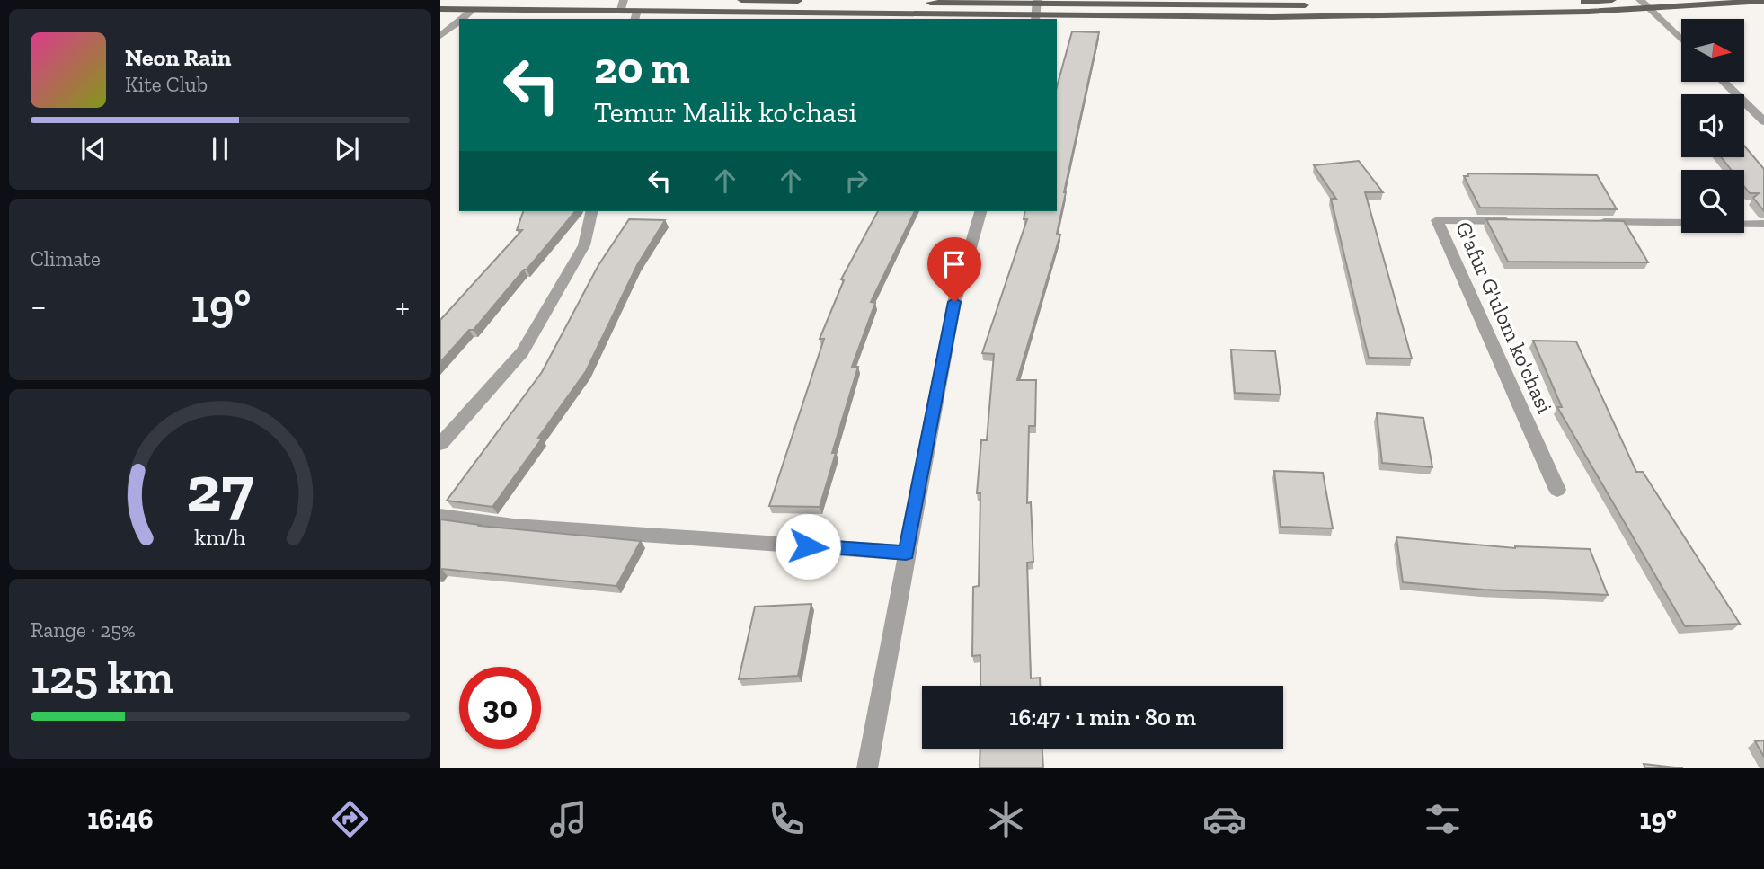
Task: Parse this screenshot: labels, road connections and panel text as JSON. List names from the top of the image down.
{
  "streets": {
    "street": ["G'afur G'ulom ko'chasi"]
  },
  "north": "right",
  "page": {
    "turn": ["20 m", "Temur Malik ko'chasi"],
    "song": ["Neon Rain", "Kite Club"],
    "tile": [
      "Climate",
      ["Range · 25%", "125 km"]
    ],
    "heat": ["−", "19°", "+"],
    "limit": "30",
    "trip": "16:47 · 1 min · 80 m",
    "tabs": ["16:46", "19°"],
    "gauge": ["27", "km/h"]
  }
}
